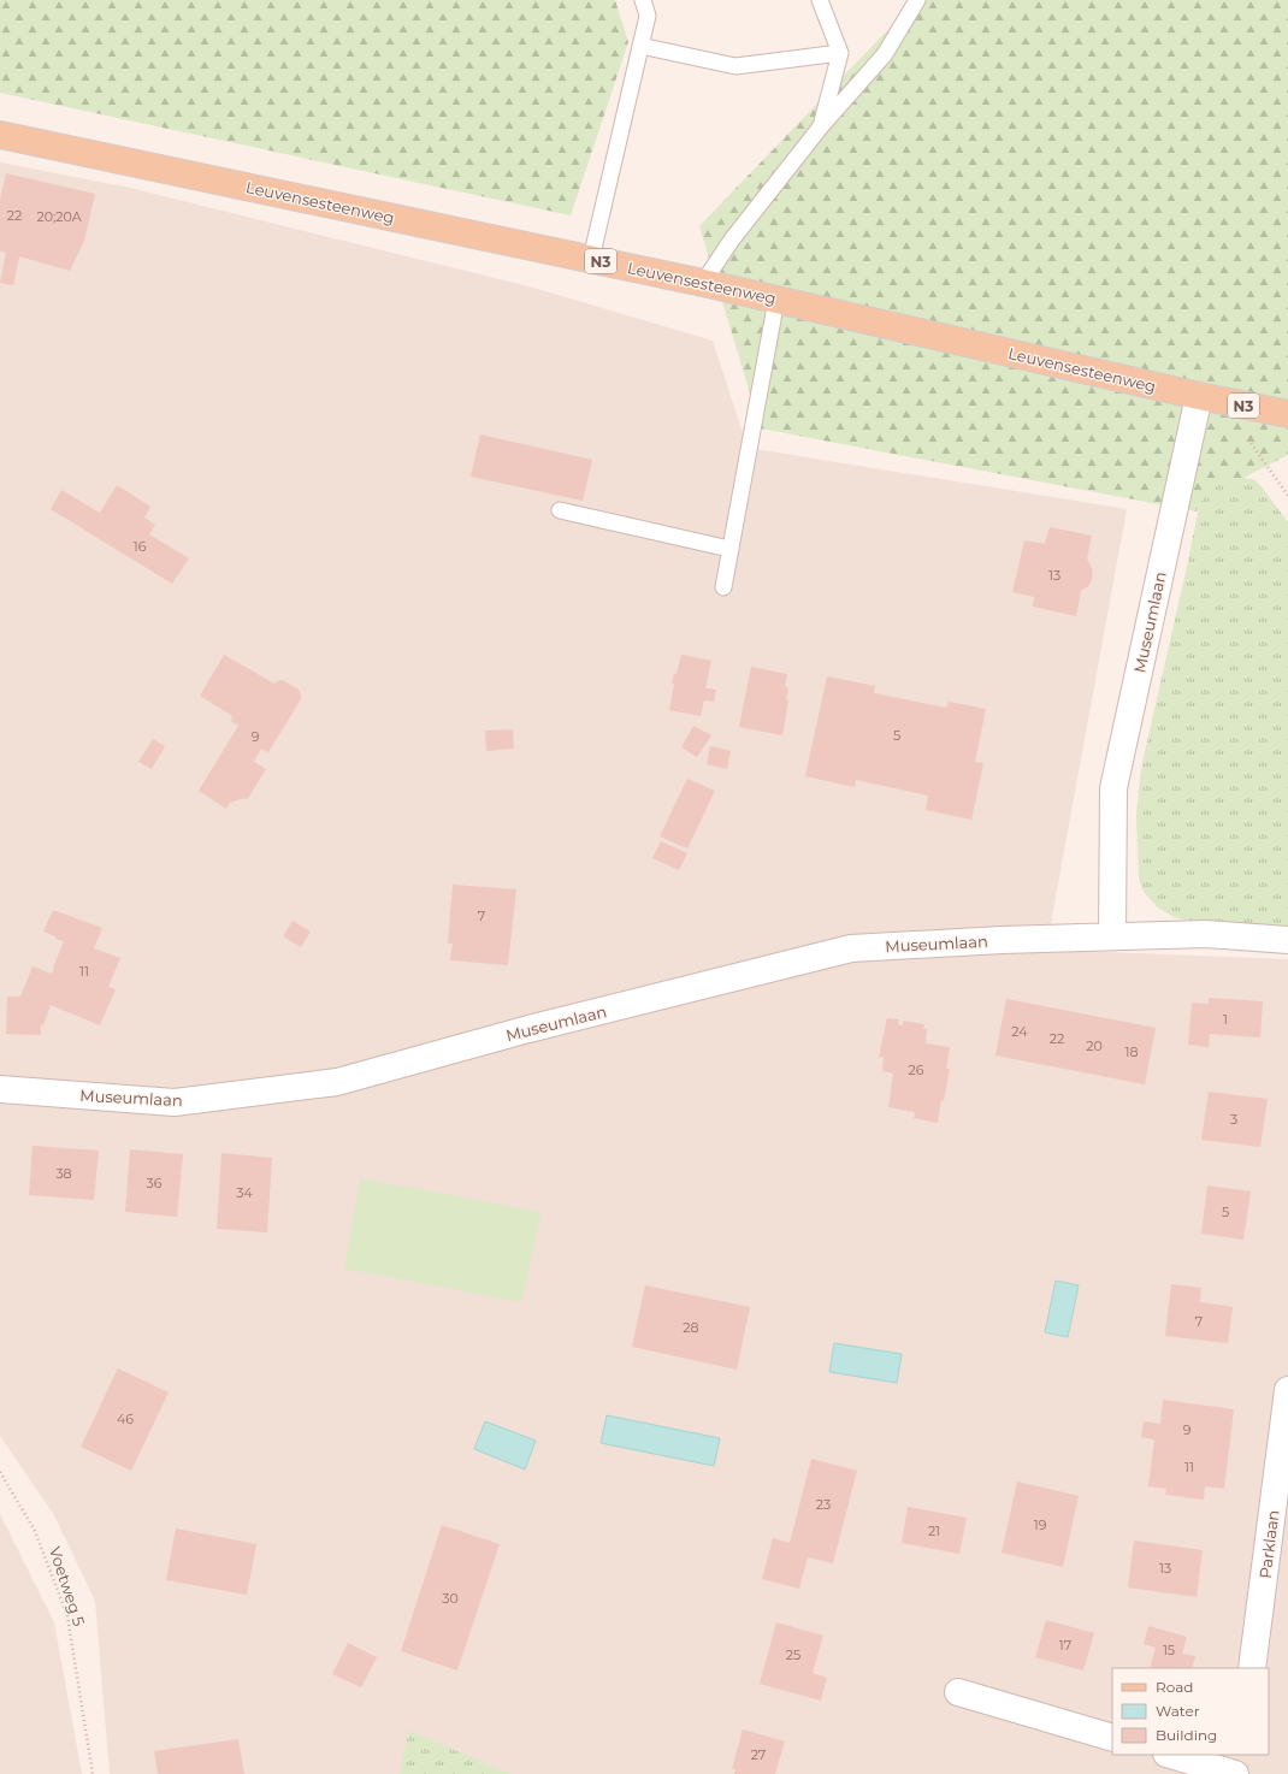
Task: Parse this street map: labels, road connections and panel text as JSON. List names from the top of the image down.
{
  "streets": {
    "main road": ["Leuvensesteenweg", "N3"],
    "street": ["Museumlaan", "Parklaan"],
    "path": ["Voetweg 5"]
  },
  "crossings": [
    ["Leuvensesteenweg", "Museumlaan"]
  ],
  "house_numbers": [
    "22",
    "20;20A",
    "16",
    "13",
    "5",
    "9",
    "7",
    "11",
    "1",
    "24",
    "22",
    "20",
    "18",
    "26",
    "3",
    "38",
    "36",
    "34",
    "5",
    "7",
    "28",
    "46",
    "9",
    "11",
    "23",
    "19",
    "21",
    "13",
    "30",
    "17",
    "15",
    "25",
    "27"
  ],
  "legend": ["Road", "Water", "Building"]
}
